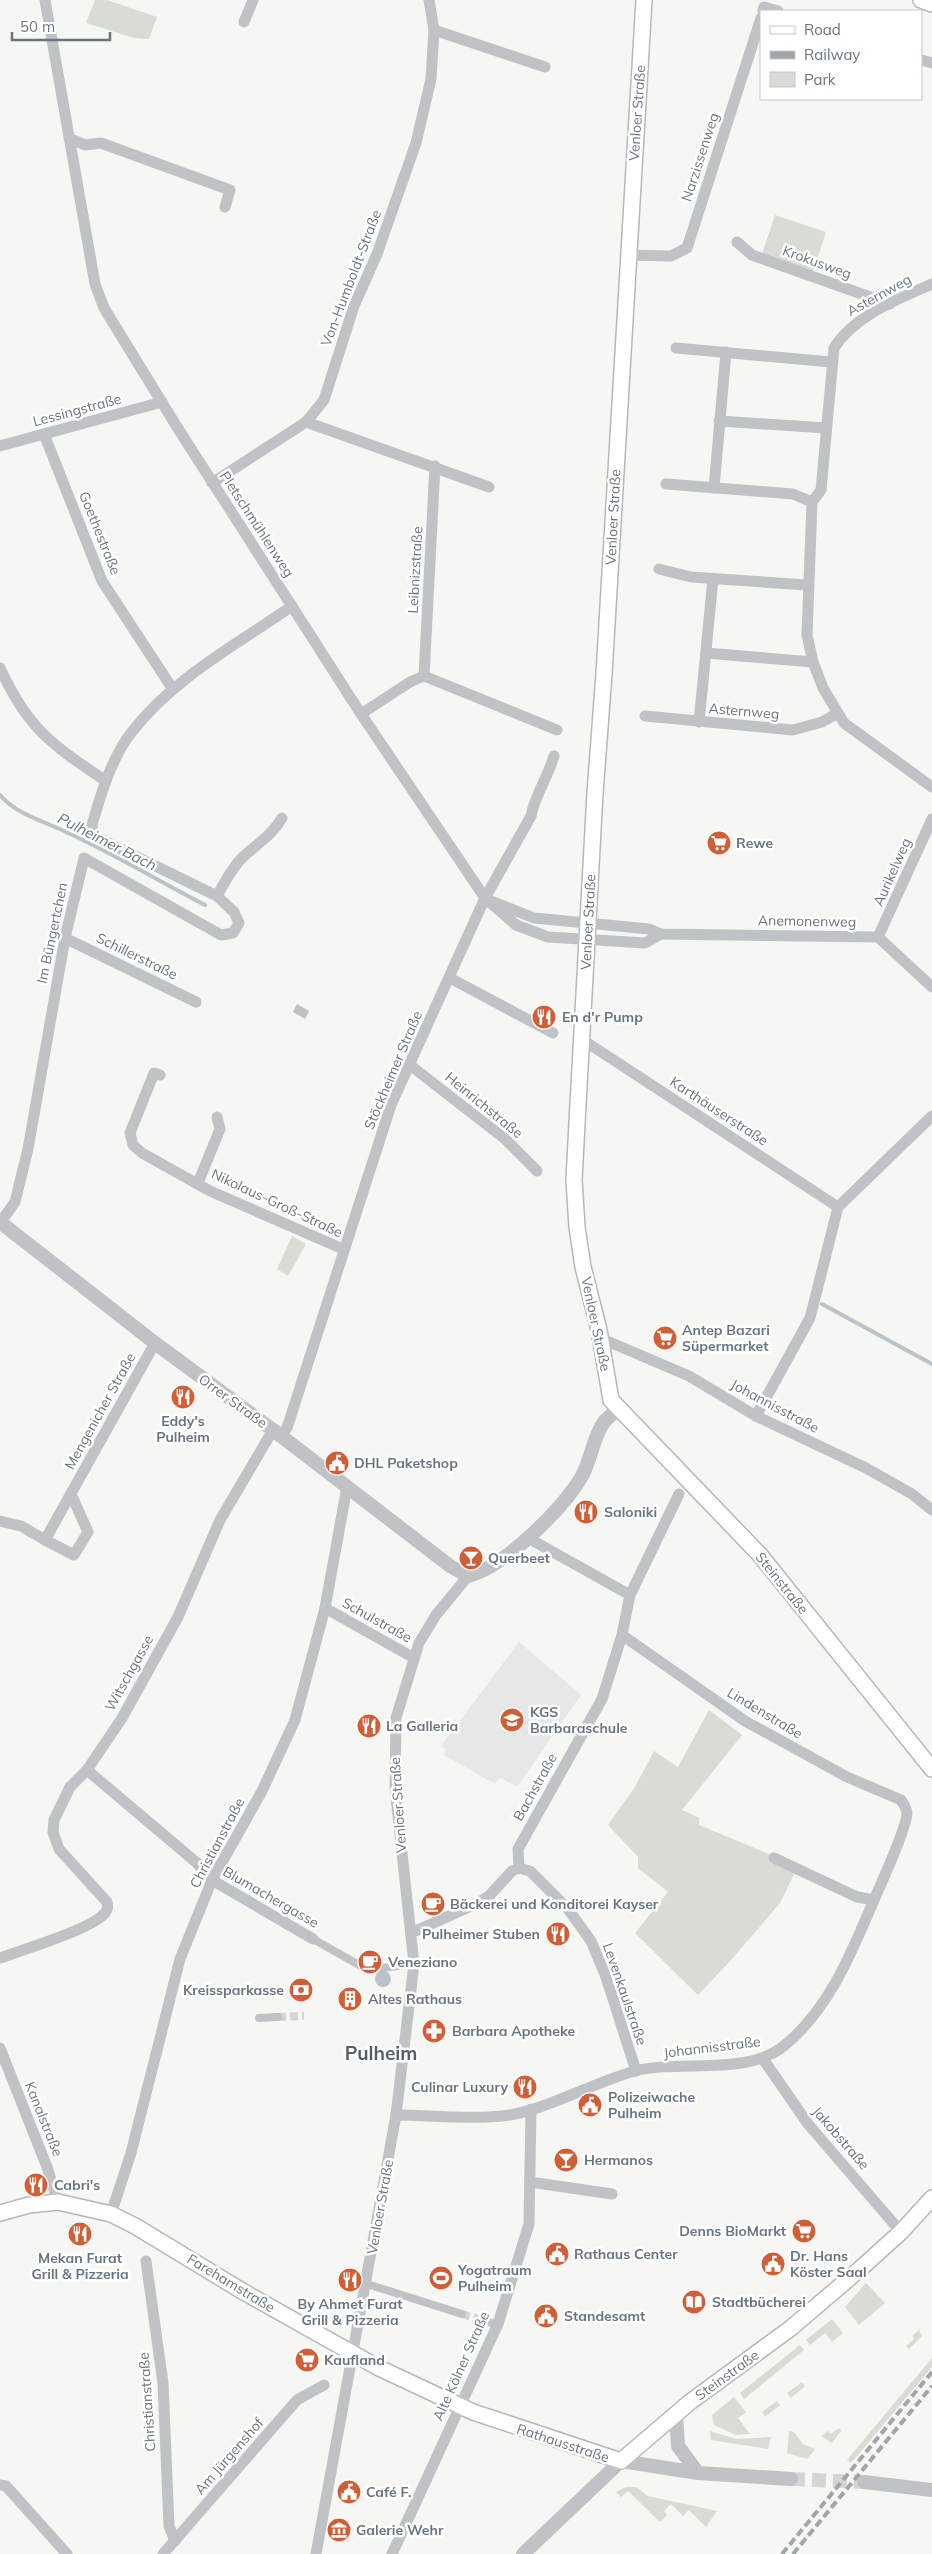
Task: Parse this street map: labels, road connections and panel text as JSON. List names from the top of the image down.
{
  "streets": {
    "main road": [
      "Venloer Straße",
      "Steinstraße",
      "Farehamstraße",
      "Rathausstraße"
    ],
    "street": [
      "Narzissenweg",
      "Krokusweg",
      "Von-Humboldt-Straße",
      "Asternweg",
      "Lessingstraße",
      "Pletschmühlenweg",
      "Goethestraße",
      "Leibnizstraße",
      "Aurikelweg",
      "Anemonenweg",
      "Im Büngertchen",
      "Schillerstraße",
      "Stöckheimer Straße",
      "Heinrichstraße",
      "Karthäuserstraße",
      "Nikolaus-Groß-Straße",
      "Orrer Straße",
      "Johannisstraße",
      "Mengenicher Straße",
      "Schulstraße",
      "Witschgasse",
      "Lindenstraße",
      "Bachstraße",
      "Christianstraße",
      "Blumachergasse",
      "Levenkaulstraße",
      "Kanalstraße",
      "Jakobstraße",
      "Alte Kölner Straße",
      "Am Jürgenshof"
    ]
  },
  "crossings": [
    ["Venloer Straße", "Narzissenweg"],
    ["Venloer Straße", "Pletschmühlenweg"],
    ["Venloer Straße", "Anemonenweg"],
    ["Venloer Straße", "Karthäuserstraße"],
    ["Venloer Straße", "Orrer Straße"],
    ["Venloer Straße", "Johannisstraße"],
    ["Venloer Straße", "Steinstraße"],
    ["Venloer Straße", "Schulstraße"],
    ["Venloer Straße", "Blumachergasse"],
    ["Venloer Straße", "Farehamstraße"],
    ["Venloer Straße", "Rathausstraße"],
    ["Krokusweg", "Asternweg"],
    ["Von-Humboldt-Straße", "Pletschmühlenweg"],
    ["Lessingstraße", "Pletschmühlenweg"],
    ["Lessingstraße", "Goethestraße"],
    ["Pletschmühlenweg", "Anemonenweg"],
    ["Pletschmühlenweg", "Im Büngertchen"],
    ["Pletschmühlenweg", "Stöckheimer Straße"],
    ["Goethestraße", "Im Büngertchen"],
    ["Aurikelweg", "Anemonenweg"],
    ["Im Büngertchen", "Schillerstraße"],
    ["Im Büngertchen", "Orrer Straße"],
    ["Stöckheimer Straße", "Heinrichstraße"],
    ["Stöckheimer Straße", "Nikolaus-Groß-Straße"],
    ["Stöckheimer Straße", "Orrer Straße"],
    ["Stöckheimer Straße", "Witschgasse"],
    ["Orrer Straße", "Mengenicher Straße"],
    ["Orrer Straße", "Witschgasse"],
    ["Orrer Straße", "Christianstraße"],
    ["Johannisstraße", "Lindenstraße"],
    ["Johannisstraße", "Levenkaulstraße"],
    ["Johannisstraße", "Jakobstraße"],
    ["Johannisstraße", "Alte Kölner Straße"],
    ["Steinstraße", "Jakobstraße"],
    ["Steinstraße", "Rathausstraße"],
    ["Schulstraße", "Christianstraße"],
    ["Witschgasse", "Blumachergasse"],
    ["Lindenstraße", "Bachstraße"],
    ["Bachstraße", "Levenkaulstraße"],
    ["Christianstraße", "Blumachergasse"],
    ["Christianstraße", "Farehamstraße"],
    ["Christianstraße", "Am Jürgenshof"],
    ["Kanalstraße", "Farehamstraße"],
    ["Farehamstraße", "Rathausstraße"],
    ["Alte Kölner Straße", "Rathausstraße"]
  ],
  "districts": ["Pulheim"],
  "water": ["Pulheimer Bach"],
  "places": {
    "supermarket": [
      "Rewe",
      "Antep Bazari Süpermarket",
      "Denns BioMarkt",
      "Kaufland"
    ],
    "restaurant": [
      "En d'r Pump",
      "Eddy's Pulheim",
      "Saloniki",
      "La Galleria",
      "Pulheimer Stuben",
      "Culinar Luxury",
      "Cabri's",
      "Mekan Furat Grill & Pizzeria",
      "By Ahmet Furat Grill & Pizzeria"
    ],
    "public building": [
      "DHL Paketshop",
      "Polizeiwache Pulheim",
      "Rathaus Center",
      "Dr. Hans Köster Saal",
      "Standesamt",
      "Café F."
    ],
    "bar": ["Querbeet", "Hermanos"],
    "school or university": ["KGS Barbaraschule"],
    "cafe": ["Bäckerei und Konditorei Kayser", "Veneziano"],
    "bank": ["Kreissparkasse"],
    "building": ["Altes Rathaus"],
    "pharmacy": ["Barbara Apotheke"],
    "sports": ["Yogatraum Pulheim"],
    "library": ["Stadtbücherei"],
    "museum": ["Galerie Wehr"]
  },
  "legend": ["Road", "Railway", "Park"],
  "scale_bar": "50 m"
}
